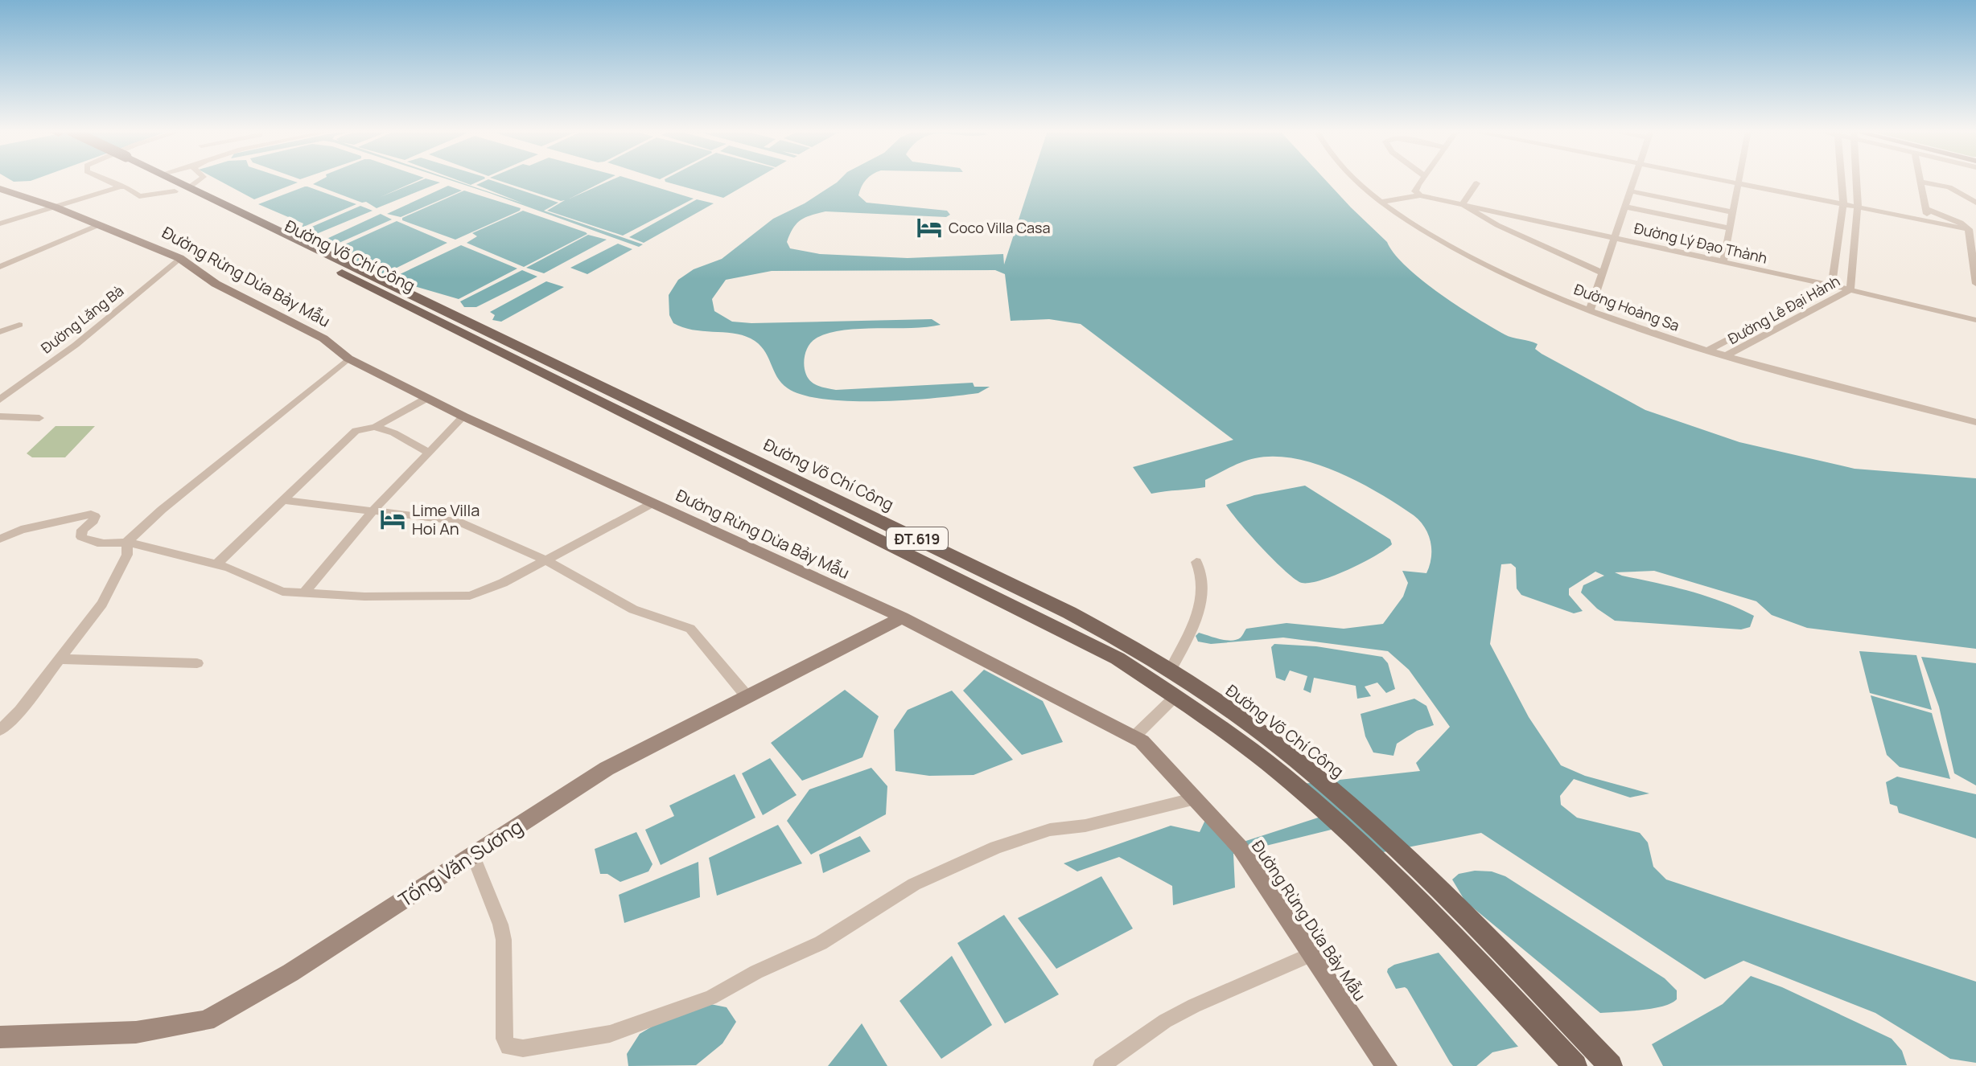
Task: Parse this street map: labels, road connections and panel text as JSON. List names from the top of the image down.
{
  "streets": {
    "main road": ["Đường Võ Chí Công", "ĐT.619"],
    "street": [
      "Đường Lý Đạo Thành",
      "Đường Rừng Dừa Bảy Mẫu",
      "Đường Hoàng Sa",
      "Đường Lê Đại Hành",
      "Đường Lăng Bà",
      "Tống Văn Sương"
    ]
  },
  "crossings": [
    ["Đường Lý Đạo Thành", "Đường Lê Đại Hành"],
    ["Đường Rừng Dừa Bảy Mẫu", "Đường Lăng Bà"],
    ["Đường Rừng Dừa Bảy Mẫu", "Tống Văn Sương"],
    ["Đường Hoàng Sa", "Đường Lê Đại Hành"]
  ],
  "places": {
    "hotel": ["Coco Villa Casa", "Lime Villa Hoi An"]
  }
}
